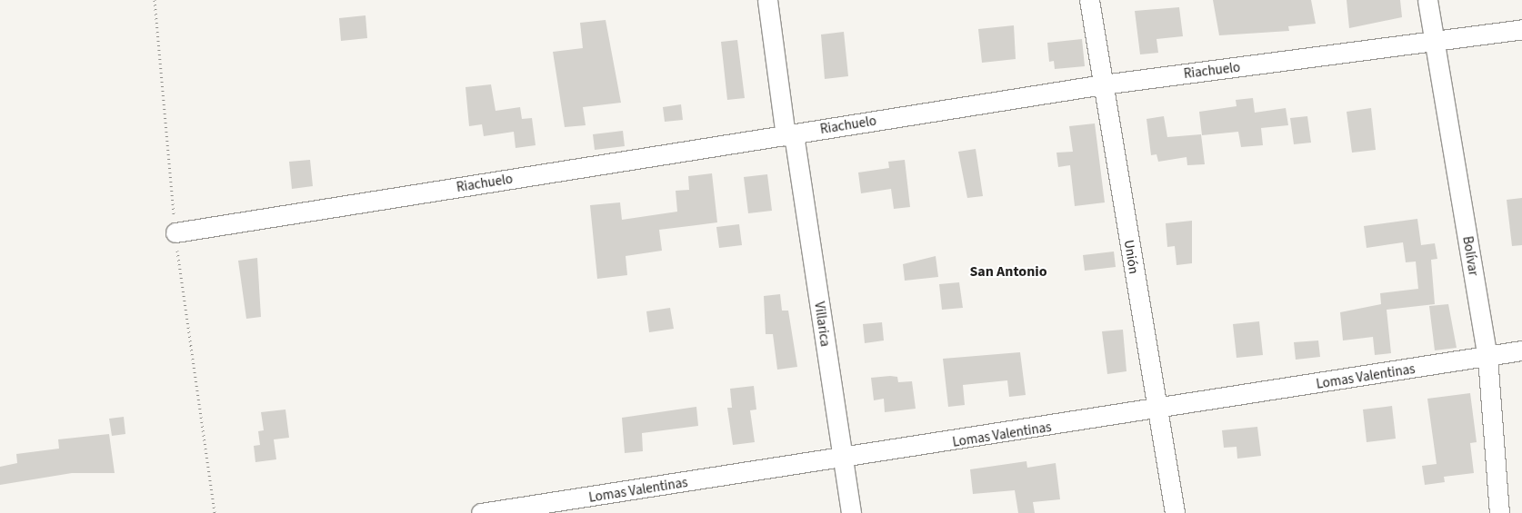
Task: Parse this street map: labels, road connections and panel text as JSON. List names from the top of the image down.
{
  "streets": {
    "street": [
      "Riachuelo",
      "Bolívar",
      "Unión",
      "Villarica",
      "Lomas Valentinas"
    ]
  },
  "crossings": [
    ["Riachuelo", "Bolívar"],
    ["Riachuelo", "Unión"],
    ["Riachuelo", "Villarica"],
    ["Bolívar", "Lomas Valentinas"],
    ["Unión", "Lomas Valentinas"],
    ["Villarica", "Lomas Valentinas"]
  ],
  "districts": ["San Antonio"]
}
